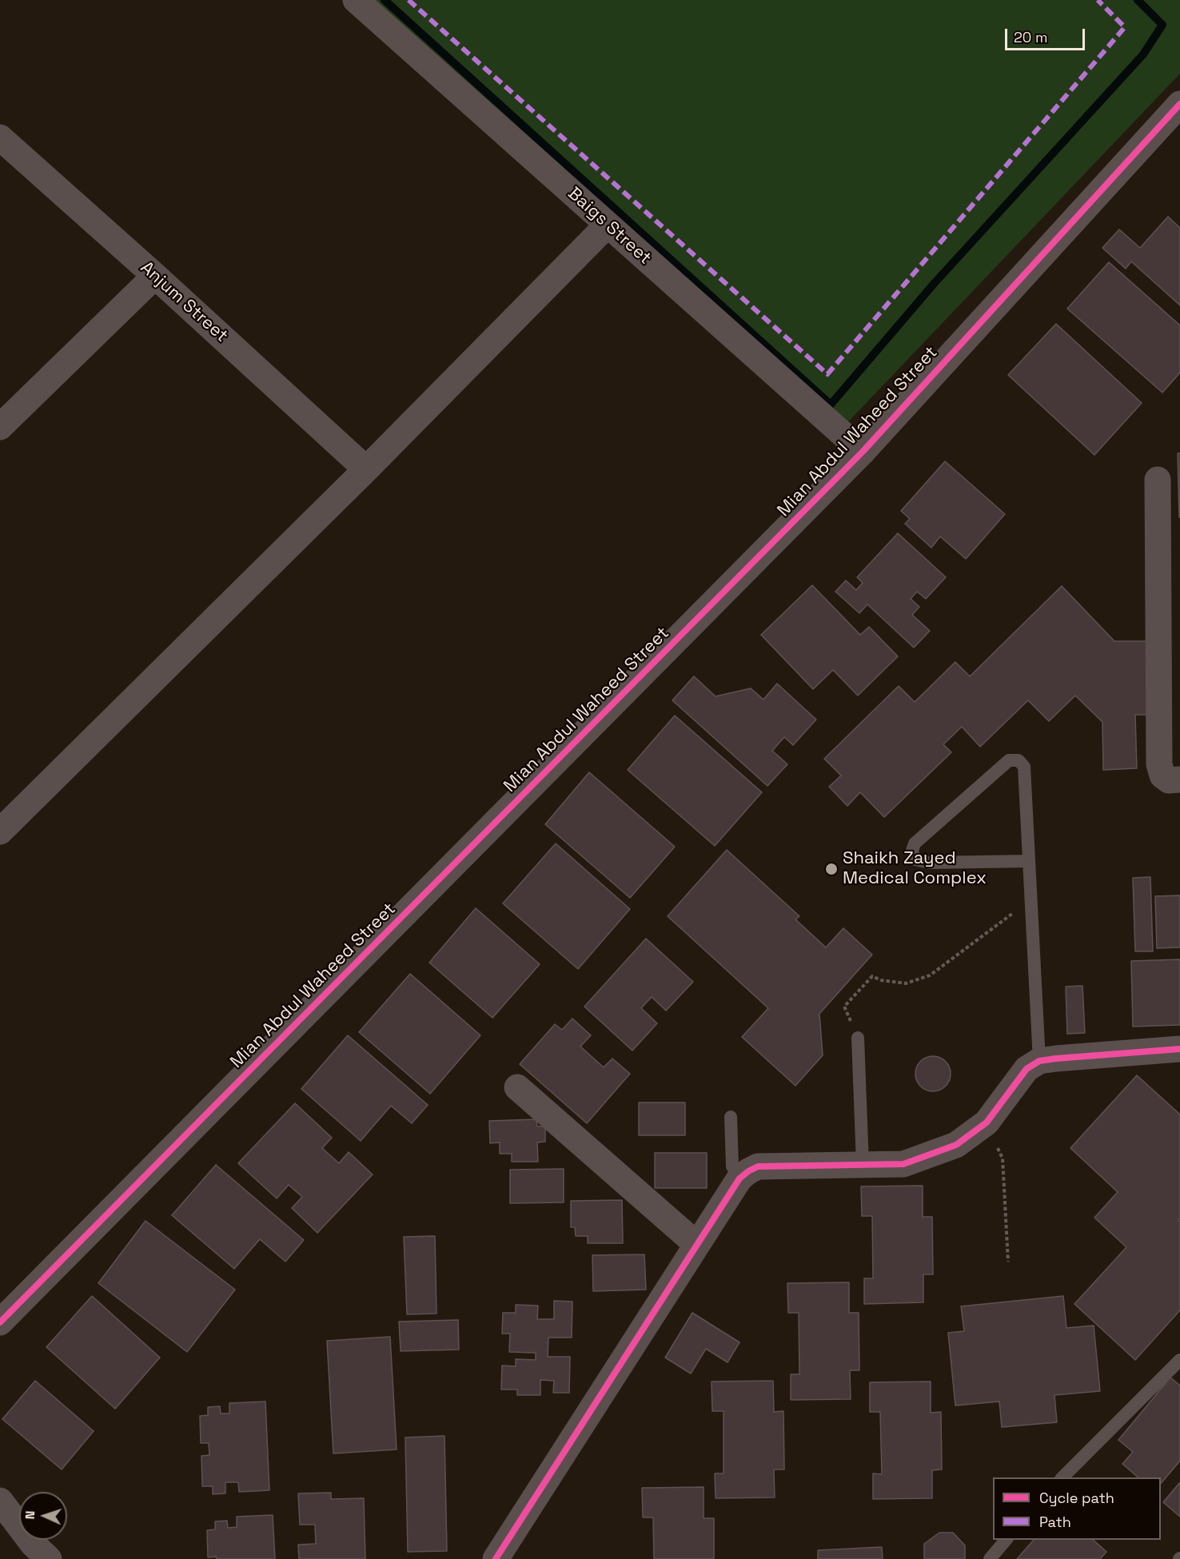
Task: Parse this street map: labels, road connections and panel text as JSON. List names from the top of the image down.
{
  "streets": {
    "street": ["Baigs Street", "Anjum Street", "Mian Abdul Waheed Street"]
  },
  "crossings": [
    ["Baigs Street", "Mian Abdul Waheed Street"]
  ],
  "places": ["Shaikh Zayed Medical Complex"],
  "legend": ["Cycle path", "Path"],
  "scale_bar": "20 m",
  "north": "left"
}
